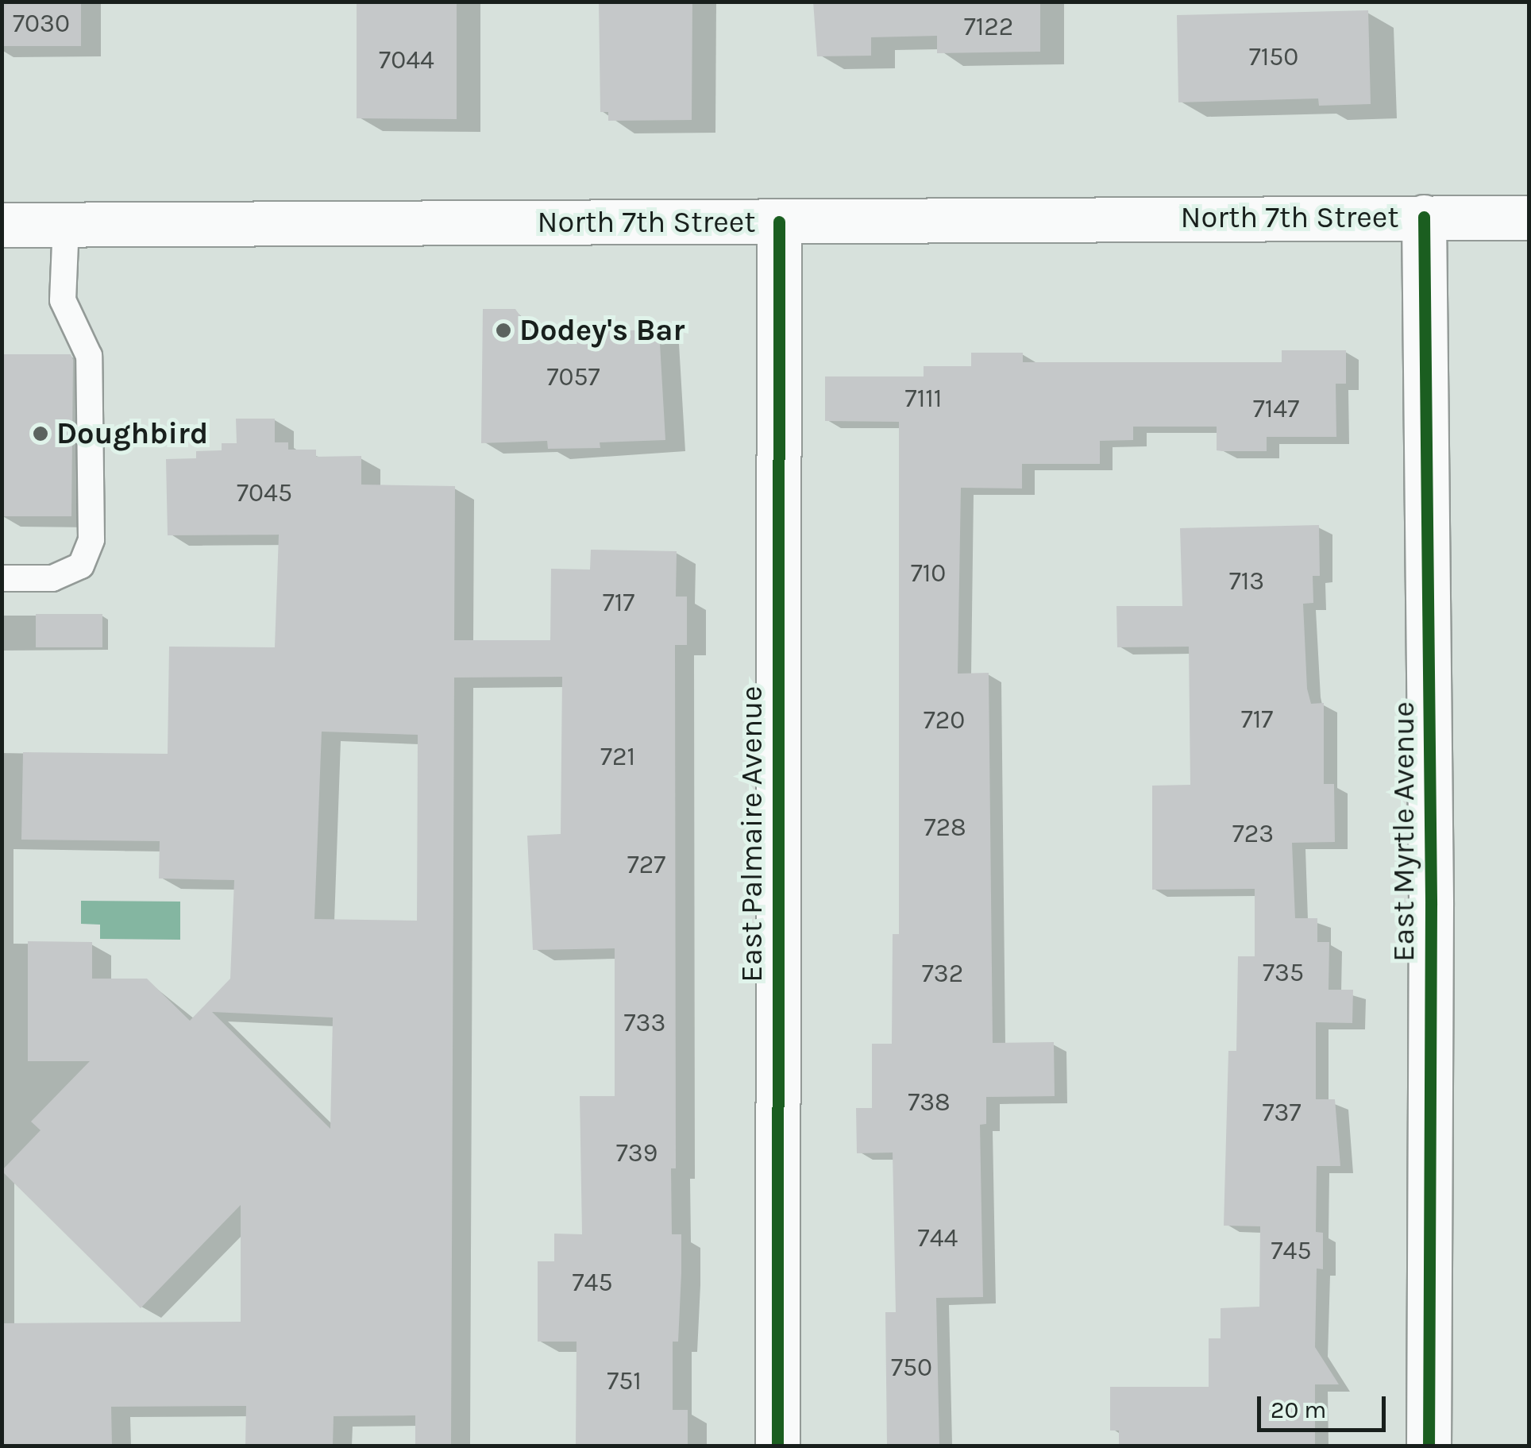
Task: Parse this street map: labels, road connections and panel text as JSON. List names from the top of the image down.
{
  "streets": {
    "street": ["North 7th Street", "East Myrtle Avenue", "East Palmaire Avenue"]
  },
  "crossings": [
    ["North 7th Street", "East Myrtle Avenue"],
    ["North 7th Street", "East Palmaire Avenue"]
  ],
  "places": ["Dodey's Bar", "Doughbird"],
  "house_numbers": [
    "7030",
    "7122",
    "7150",
    "7044",
    "7057",
    "7111",
    "7147",
    "7045",
    "710",
    "713",
    "717",
    "717",
    "720",
    "721",
    "728",
    "723",
    "727",
    "735",
    "732",
    "733",
    "738",
    "737",
    "739",
    "744",
    "745",
    "745",
    "750",
    "751"
  ],
  "scale_bar": "20 m"
}
